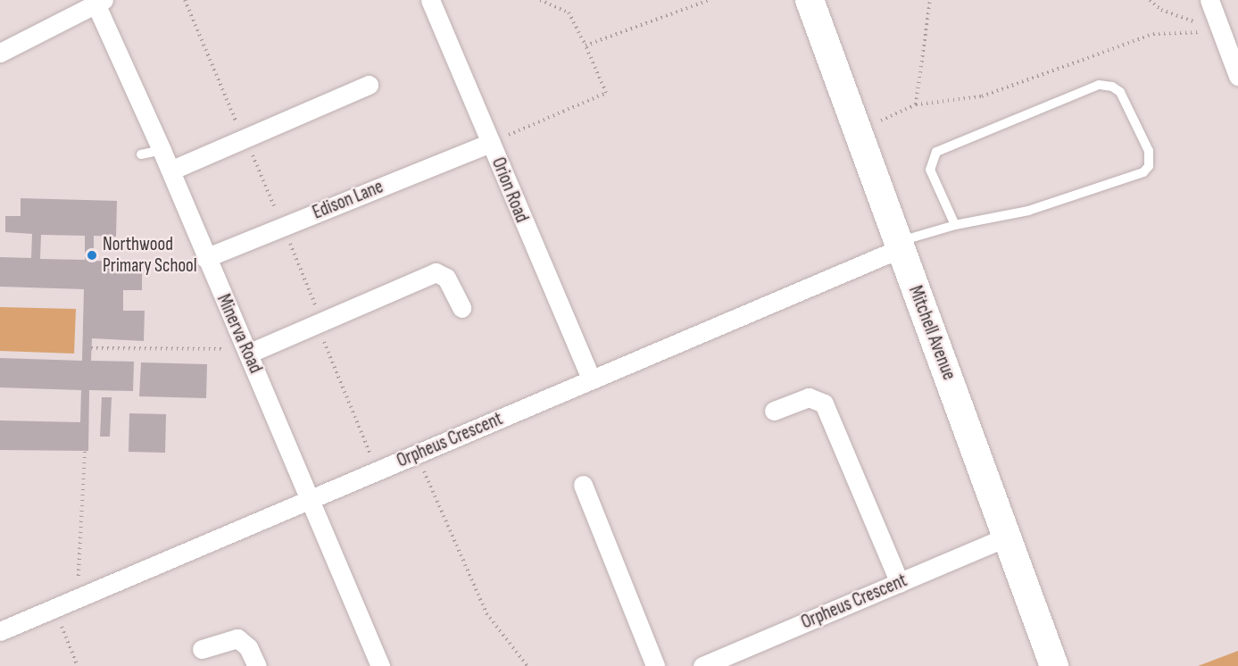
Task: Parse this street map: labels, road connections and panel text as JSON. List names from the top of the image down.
{
  "streets": {
    "street": [
      "Orion Road",
      "Edison Lane",
      "Mitchell Avenue",
      "Minerva Road",
      "Orpheus Crescent"
    ]
  },
  "crossings": [
    ["Orion Road", "Edison Lane"],
    ["Orion Road", "Orpheus Crescent"],
    ["Edison Lane", "Minerva Road"],
    ["Mitchell Avenue", "Orpheus Crescent"],
    ["Minerva Road", "Orpheus Crescent"]
  ],
  "places": ["Northwood Primary School"]
}
